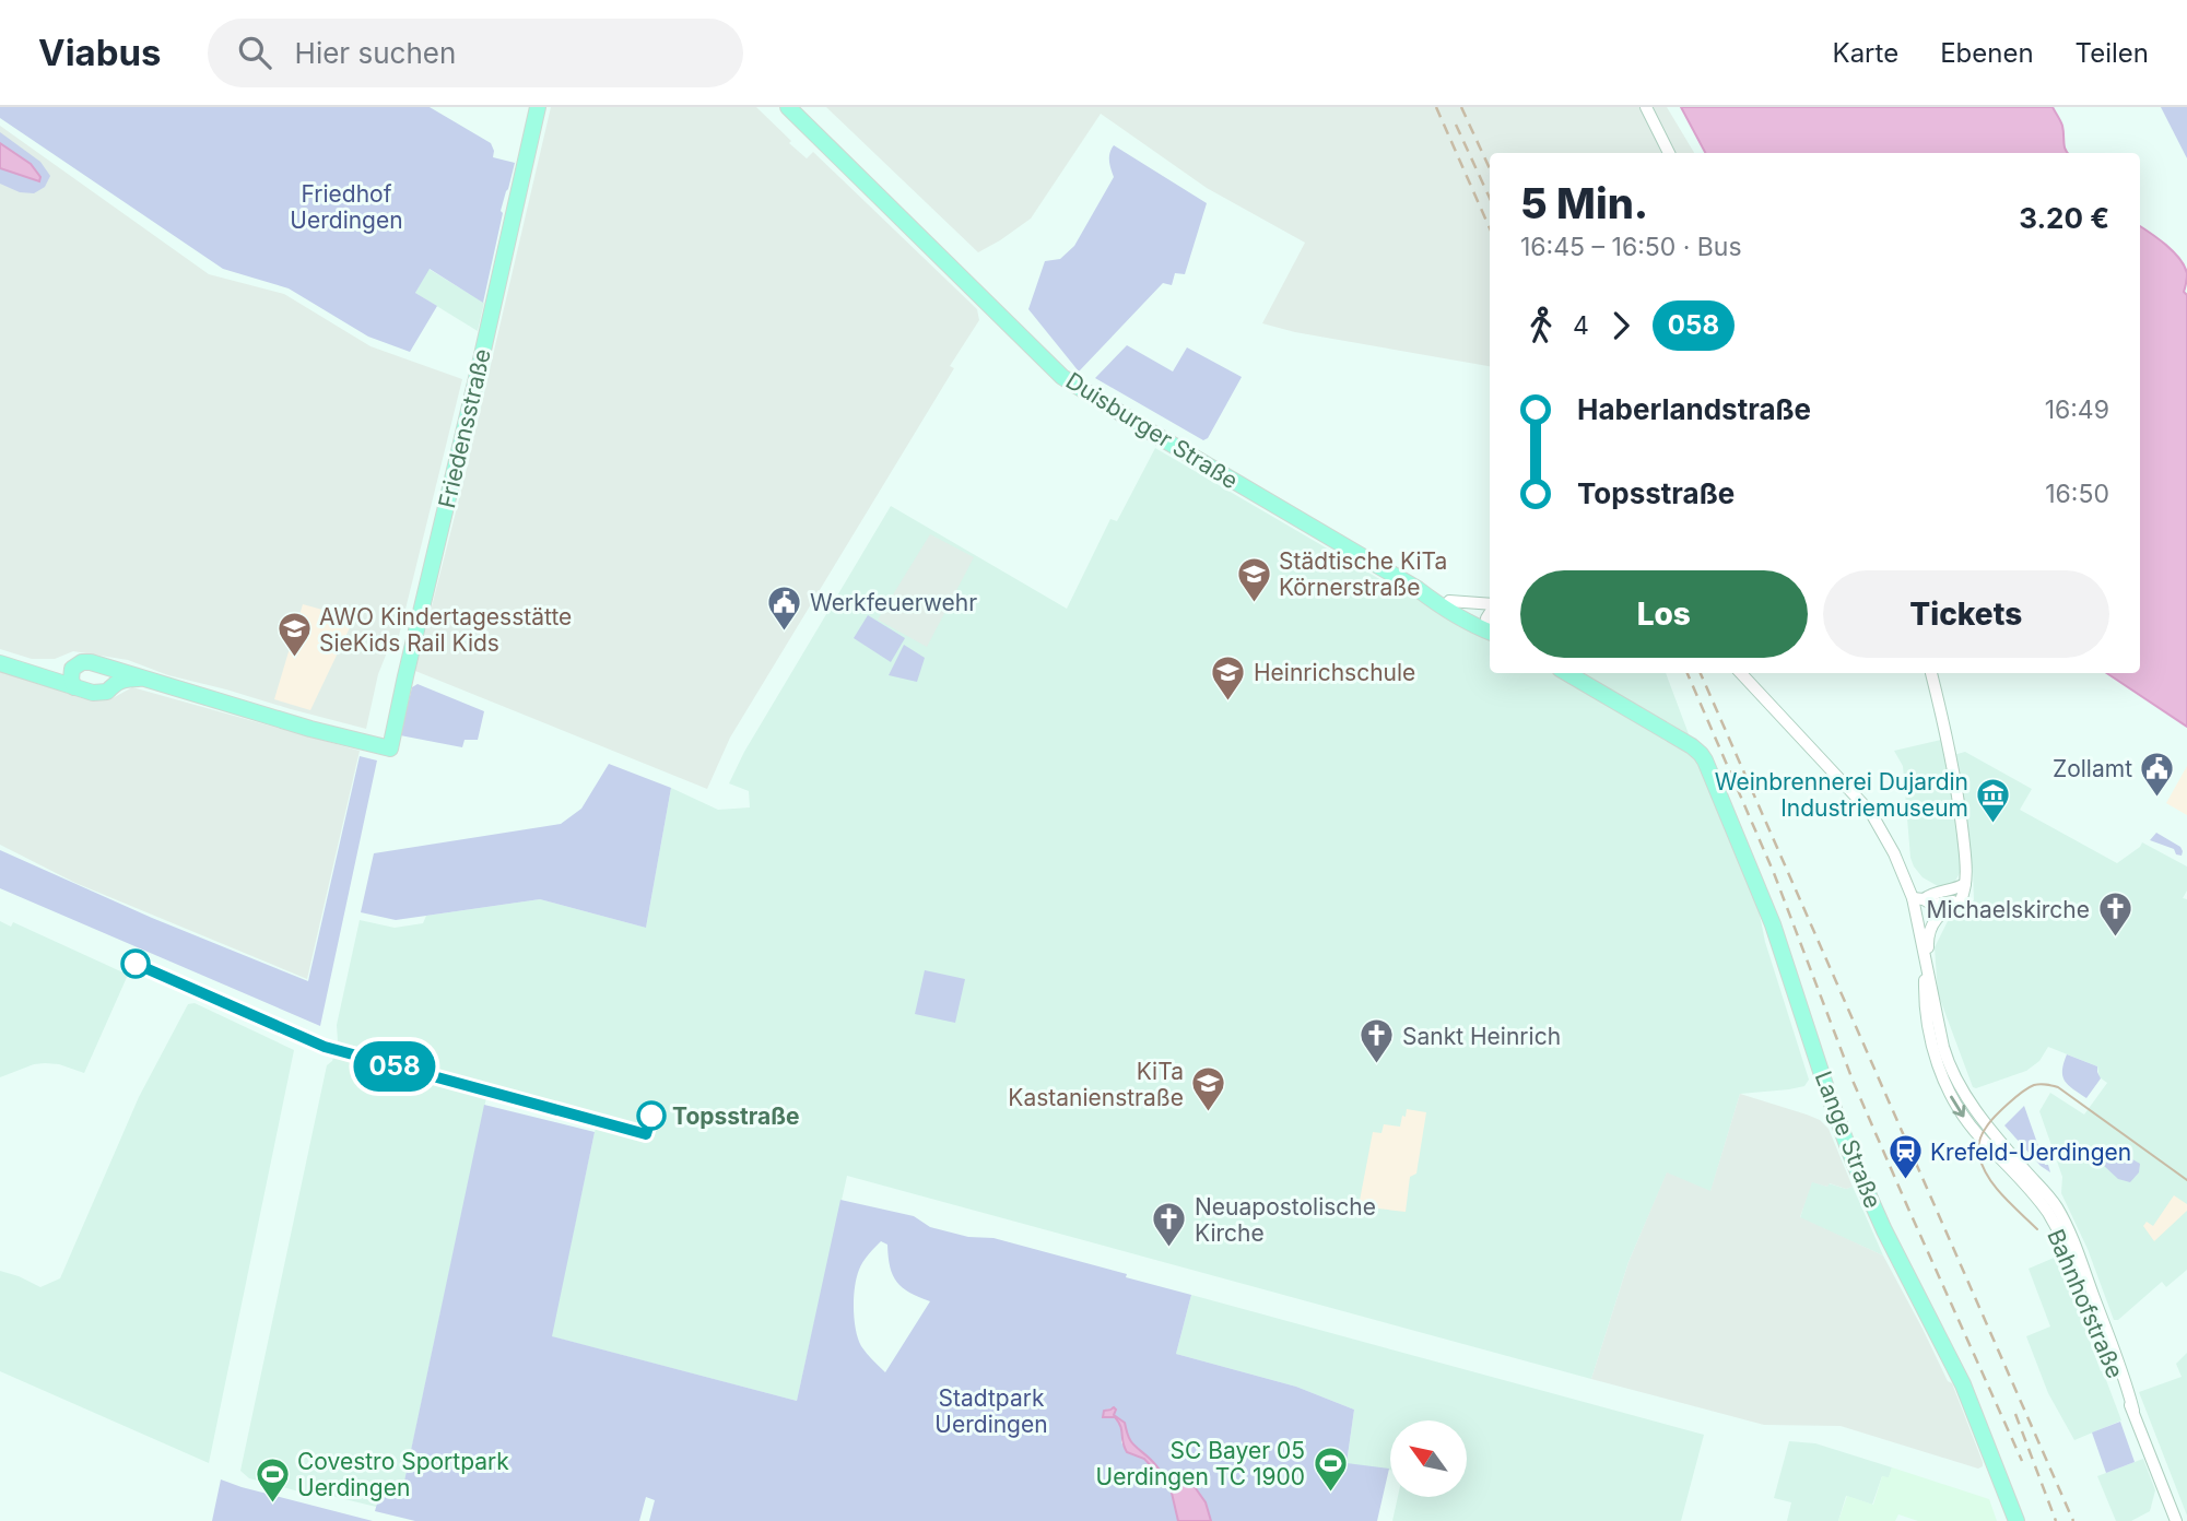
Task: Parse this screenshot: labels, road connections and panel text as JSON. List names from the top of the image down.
{
  "streets": {
    "main road": ["Friedensstraße", "Duisburger Straße", "Lange Straße"],
    "street": ["Bahnhofstraße"]
  },
  "parks": ["Friedhof Uerdingen", "Stadtpark Uerdingen"],
  "places": {
    "school or university": [
      "Städtische KiTa Körnerstraße",
      "AWO Kindertagesstätte SieKids Rail Kids",
      "Heinrichschule",
      "KiTa Kastanienstraße"
    ],
    "public building": ["Werkfeuerwehr", "Zollamt"],
    "museum": ["Weinbrennerei Dujardin Industriemuseum"],
    "church": ["Michaelskirche", "Sankt Heinrich", "Neuapostolische Kirche"],
    "other": ["Topsstraße"],
    "station": ["Krefeld-Uerdingen"],
    "sports": ["SC Bayer 05 Uerdingen TC 1900", "Covestro Sportpark Uerdingen"]
  },
  "lines": ["bus line 058"],
  "north": "top left",
  "page": {
    "header": "Viabus",
    "search": "Hier suchen",
    "nav": ["Karte", "Ebenen", "Teilen"],
    "on_map": "058",
    "heading": ["5 Min.", "16:45 – 16:50 · Bus", "3.20 €"],
    "legs": ["4", "058"],
    "list": [
      {
        "name": "Haberlandstraße",
        "value": "16:49"
      },
      {
        "name": "Topsstraße",
        "value": "16:50"
      }
    ],
    "buttons": ["Los", "Tickets"]
  }
}
